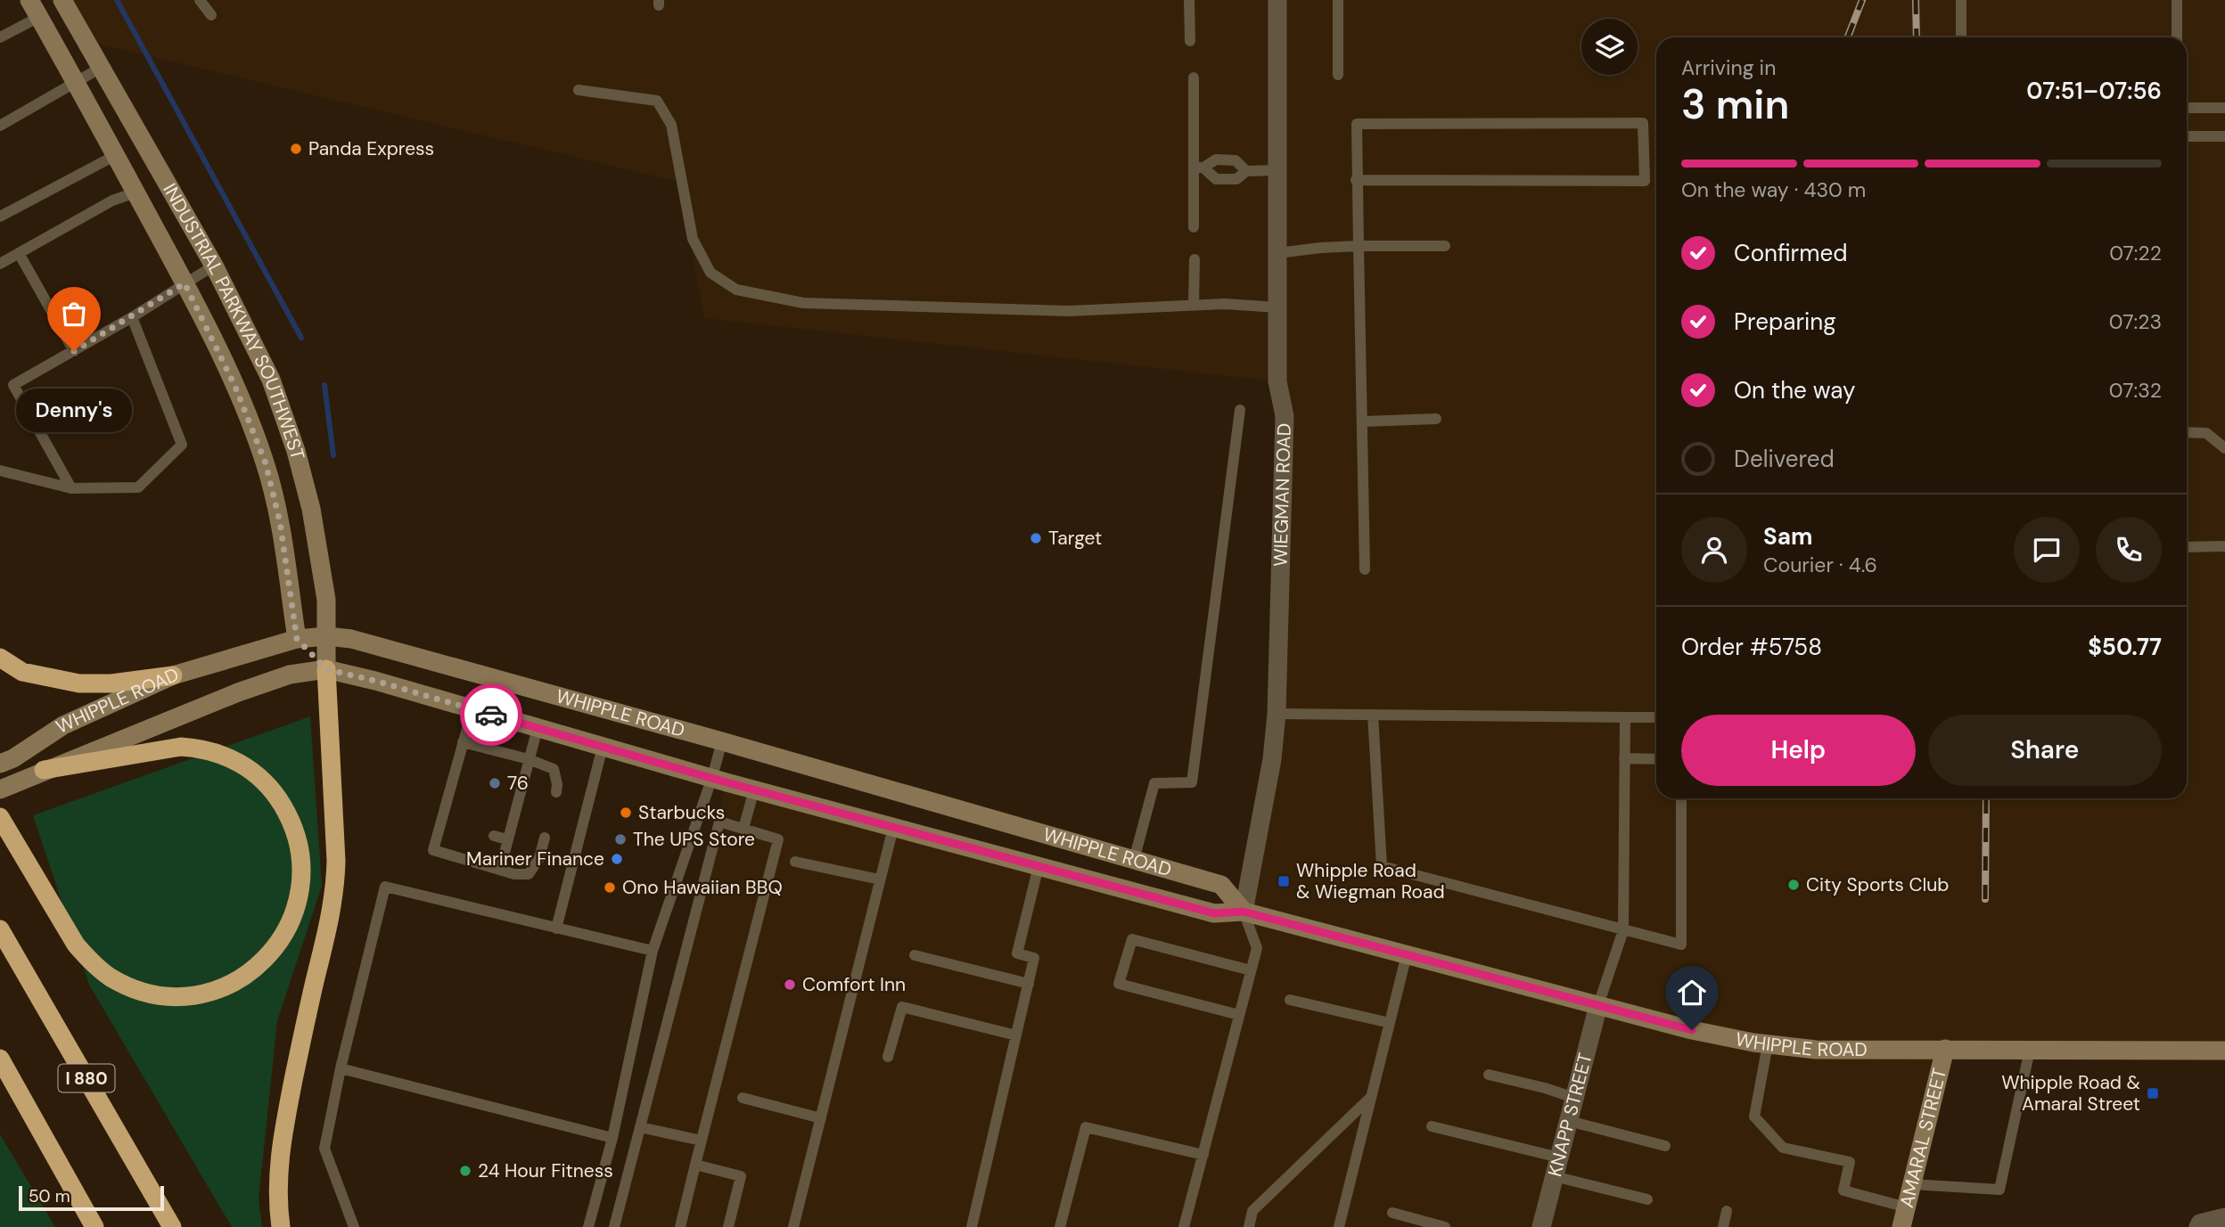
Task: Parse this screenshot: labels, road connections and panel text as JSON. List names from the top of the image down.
{
  "streets": {
    "highway": ["I 880"],
    "main road": ["INDUSTRIAL PARKWAY SOUTHWEST", "WHIPPLE ROAD", "AMARAL STREET"],
    "street": ["WIEGMAN ROAD", "KNAPP STREET"]
  },
  "crossings": [
    ["INDUSTRIAL PARKWAY SOUTHWEST", "WHIPPLE ROAD"],
    ["WIEGMAN ROAD", "WHIPPLE ROAD"],
    ["WHIPPLE ROAD", "KNAPP STREET"],
    ["WHIPPLE ROAD", "AMARAL STREET"]
  ],
  "places": {
    "other": [
      "Panda Express",
      "Denny's",
      "Target",
      "76",
      "Starbucks",
      "The UPS Store",
      "Mariner Finance",
      "City Sports Club",
      "Ono Hawaiian BBQ",
      "Comfort Inn",
      "24 Hour Fitness"
    ],
    "transit": ["Whipple Road & Wiegman Road", "Whipple Road & Amaral Street"]
  },
  "scale_bar": "50 m",
  "page": {
    "heading": ["3 min", "Arriving in", "07:51–07:56"],
    "panel": [
      "Sam",
      "Courier · 4.6",
      "Order #5758",
      "$50.77"
    ],
    "bar": "On the way · 430 m",
    "list": [
      ["Confirmed", "07:22"],
      ["Preparing", "07:23"],
      ["On the way", "07:32"],
      "Delivered"
    ],
    "bubble": "Denny's",
    "buttons": ["Help", "Share"],
    "scale": "50 m"
  }
}
